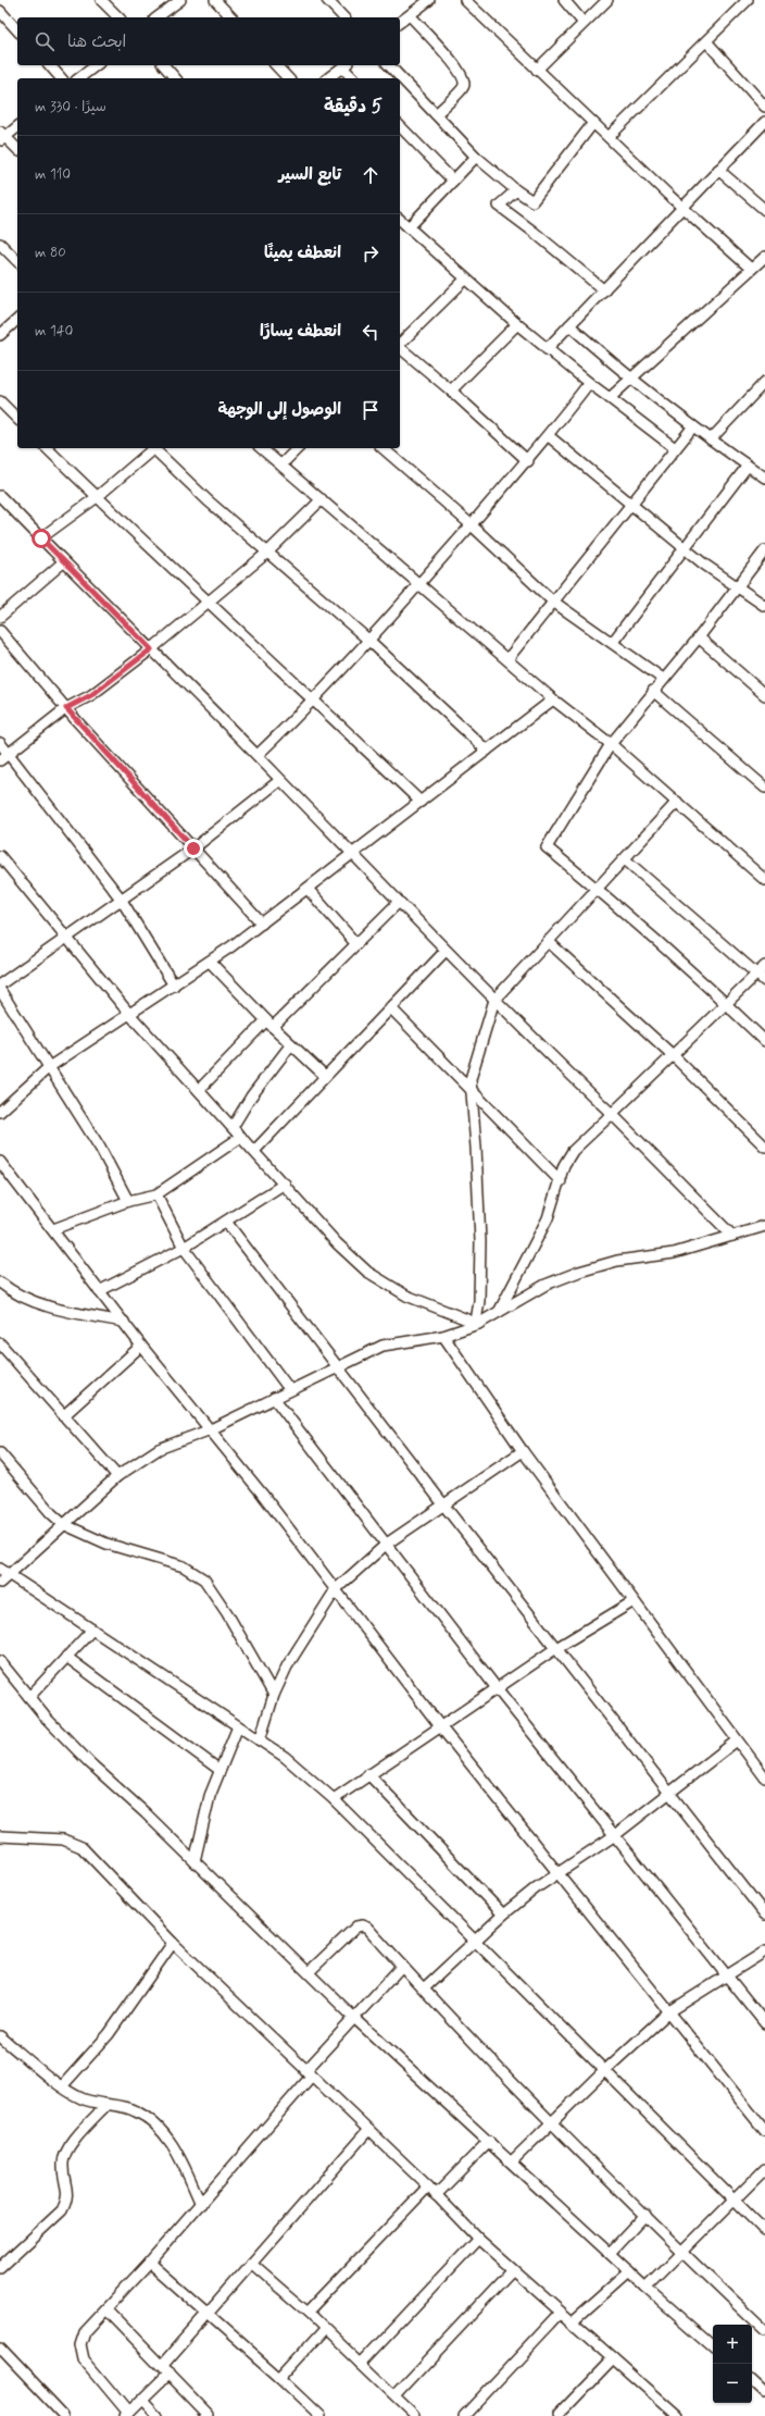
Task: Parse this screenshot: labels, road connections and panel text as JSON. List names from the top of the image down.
{
  "page": {
    "search": "ابحث هنا",
    "heading": ["5 دقيقة", "سيرًا · 330 m"],
    "list": [
      ["تابع السير", "110 m"],
      ["انعطف يمينًا", "80 m"],
      ["انعطف يسارًا", "140 m"],
      "الوصول إلى الوجهة"
    ],
    "map_buttons": ["+", "−"]
  }
}
